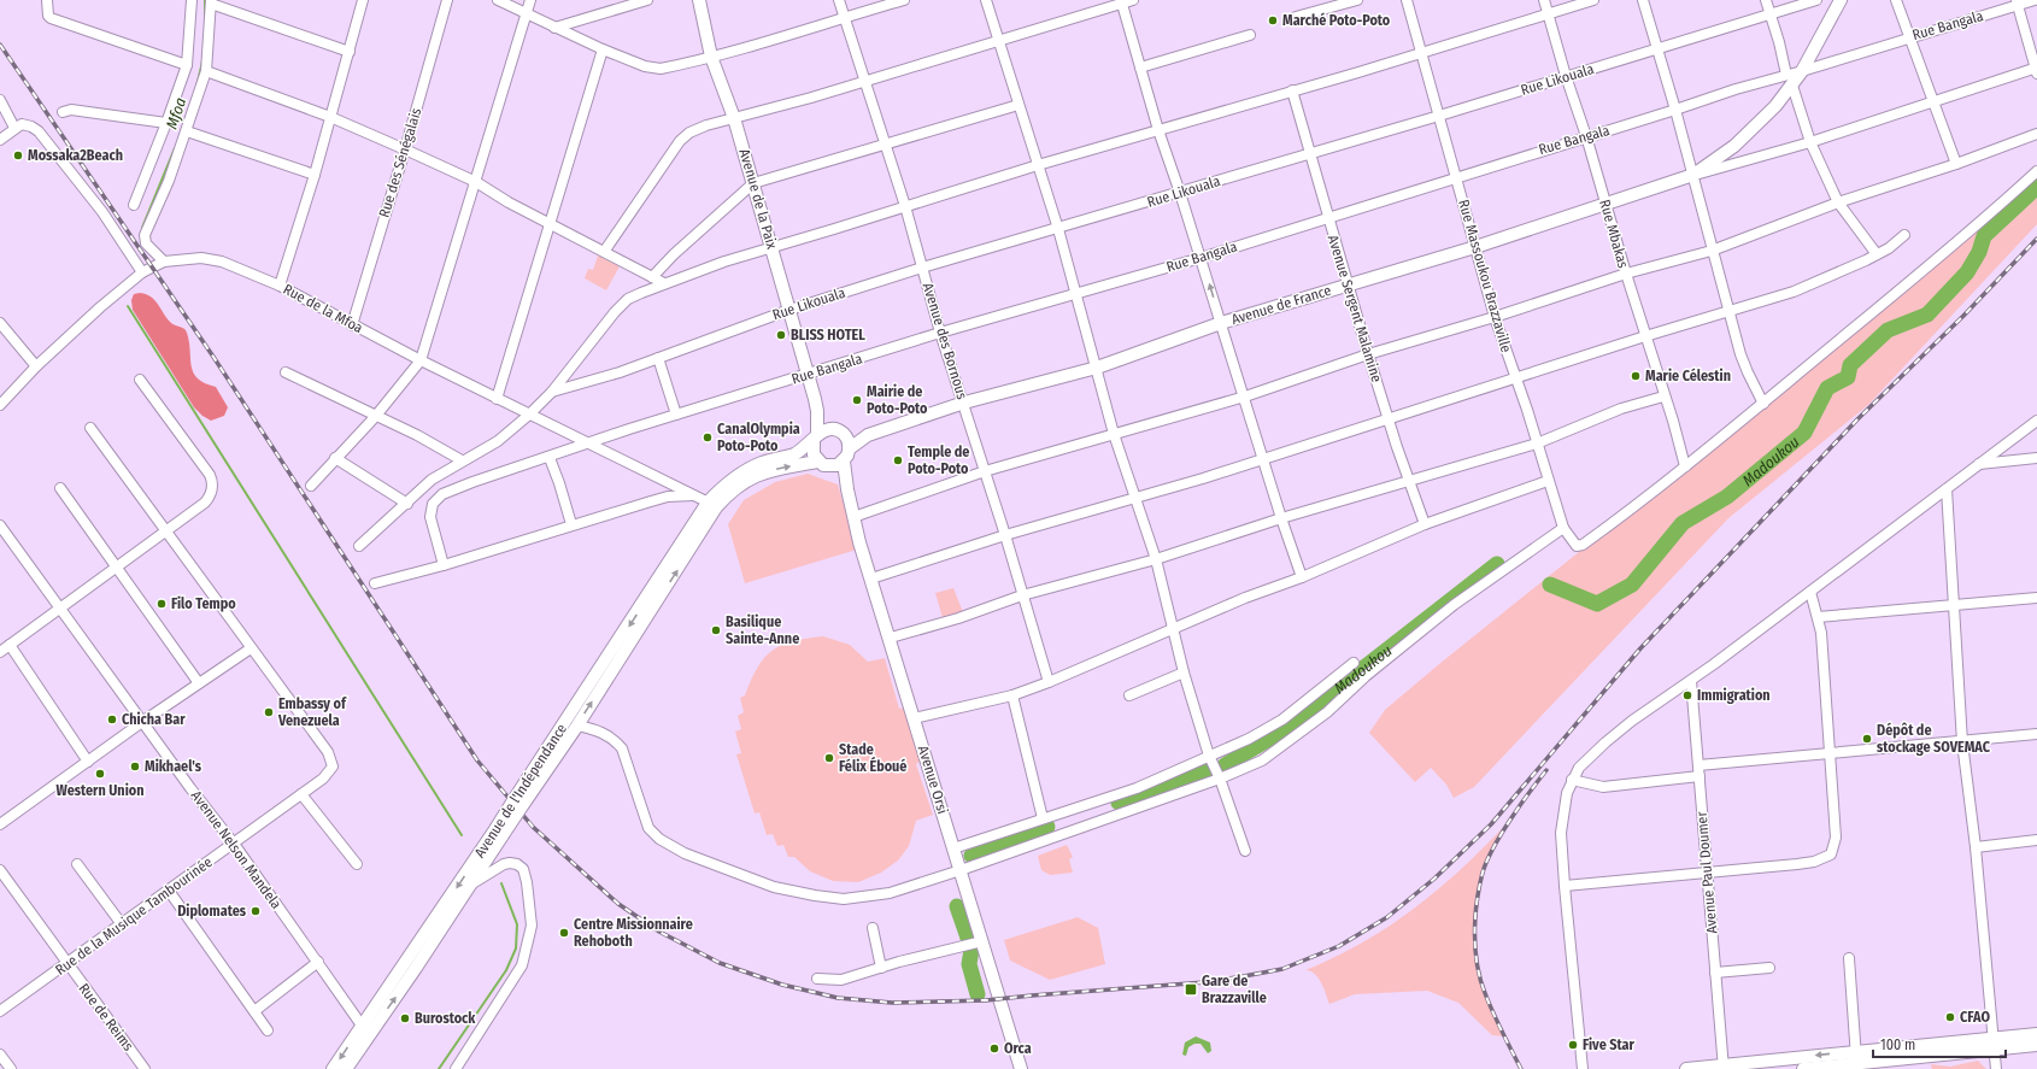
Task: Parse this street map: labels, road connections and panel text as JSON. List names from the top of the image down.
{
  "streets": {
    "main road": [
      "Avenue de la Paix",
      "Avenue de France",
      "Avenue Orsi",
      "Avenue de l'Indépendance"
    ],
    "street": [
      "Rue Bangala",
      "Rue Likouala",
      "Rue des Sénégalais",
      "Rue Mbakas",
      "Rue Massoukou Brazzaville",
      "Rue de la Mfoa",
      "Avenue Sergent Malamine",
      "Avenue des Bornous",
      "Avenue Nelson Mandela",
      "Avenue Paul Doumer",
      "Rue de la Musique Tambourinée",
      "Rue de Reims"
    ]
  },
  "crossings": [
    ["Rue Bangala", "Avenue de la Paix"],
    ["Rue Bangala", "Rue Mbakas"],
    ["Rue Bangala", "Rue Massoukou Brazzaville"],
    ["Rue Bangala", "Avenue de France"],
    ["Rue Bangala", "Rue de la Mfoa"],
    ["Rue Bangala", "Avenue Sergent Malamine"],
    ["Rue Bangala", "Avenue des Bornous"],
    ["Rue Likouala", "Avenue de la Paix"],
    ["Rue Likouala", "Rue Mbakas"],
    ["Rue Likouala", "Rue Massoukou Brazzaville"],
    ["Rue Likouala", "Avenue Sergent Malamine"],
    ["Rue Likouala", "Avenue des Bornous"],
    ["Rue des Sénégalais", "Rue de la Mfoa"],
    ["Rue Mbakas", "Rue Massoukou Brazzaville"],
    ["Rue Mbakas", "Avenue de France"],
    ["Rue Massoukou Brazzaville", "Avenue de France"],
    ["Avenue de France", "Avenue Sergent Malamine"],
    ["Avenue de France", "Avenue des Bornous"],
    ["Rue de la Mfoa", "Avenue de l'Indépendance"],
    ["Avenue Orsi", "Avenue de l'Indépendance"],
    ["Avenue de l'Indépendance", "Avenue Nelson Mandela"],
    ["Avenue Nelson Mandela", "Rue de la Musique Tambourinée"],
    ["Rue de la Musique Tambourinée", "Rue de Reims"]
  ],
  "water": ["Mfoa", "Madoukou"],
  "places": {
    "other": [
      "Marché Poto-Poto",
      "Mossaka2Beach",
      "BLISS HOTEL",
      "Marie Célestin",
      "Mairie de Poto-Poto",
      "CanalOlympia Poto-Poto",
      "Temple de Poto-Poto",
      "Filo Tempo",
      "Basilique Sainte-Anne",
      "Immigration",
      "Embassy of Venezuela",
      "Chicha Bar",
      "Dépôt de stockage SOVEMAC",
      "Stade Félix Éboué",
      "Mikhael's",
      "Western Union",
      "Diplomates",
      "Centre Missionnaire Rehoboth",
      "CFAO",
      "Burostock",
      "Five Star",
      "Orca"
    ],
    "transit": ["Gare de Brazzaville"]
  },
  "scale_bar": "100 m"
}
